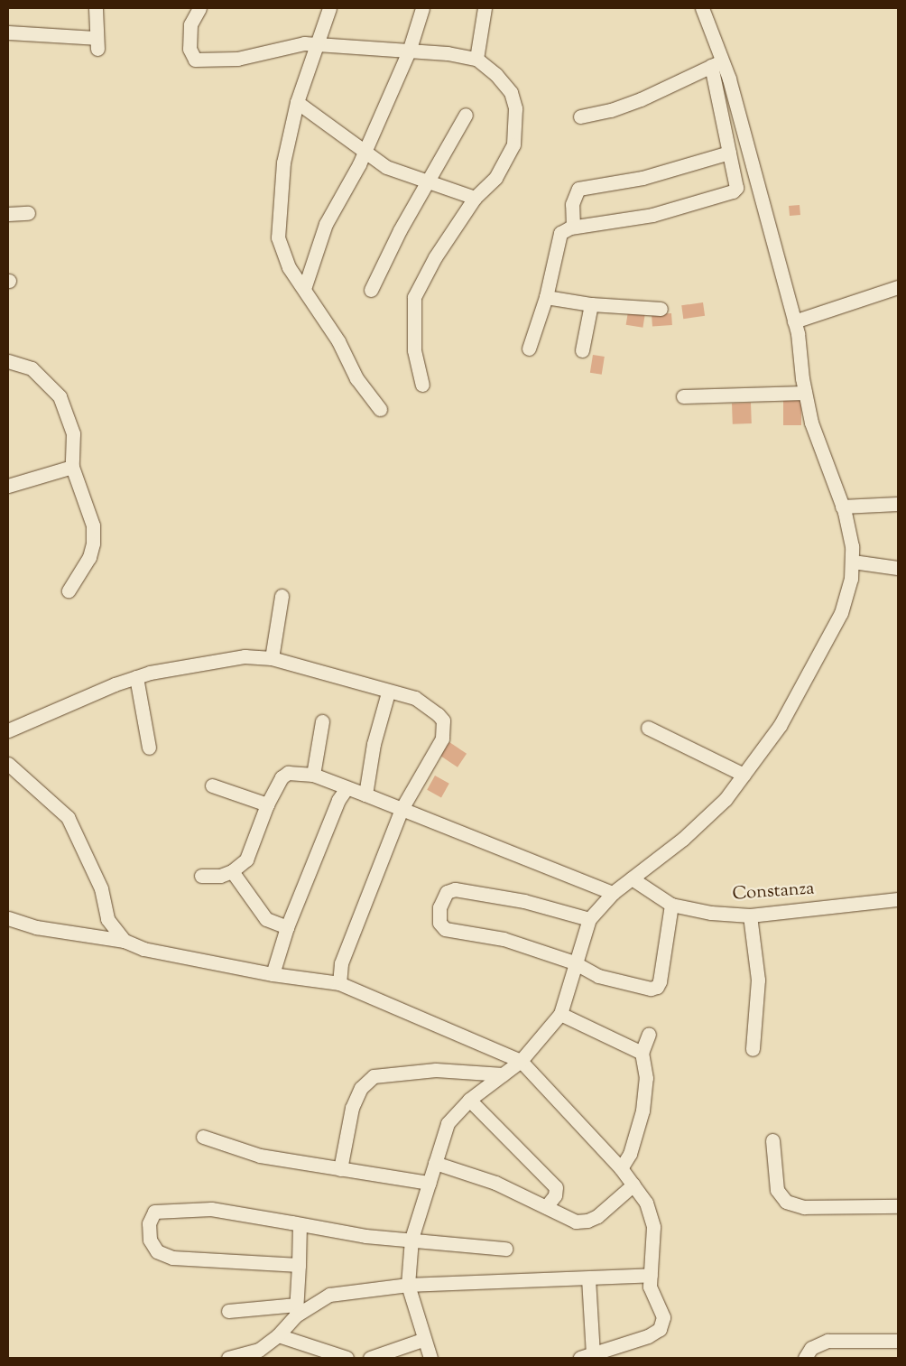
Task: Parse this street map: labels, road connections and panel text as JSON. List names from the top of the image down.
{
  "streets": {
    "street": ["Constanza"]
  }
}
